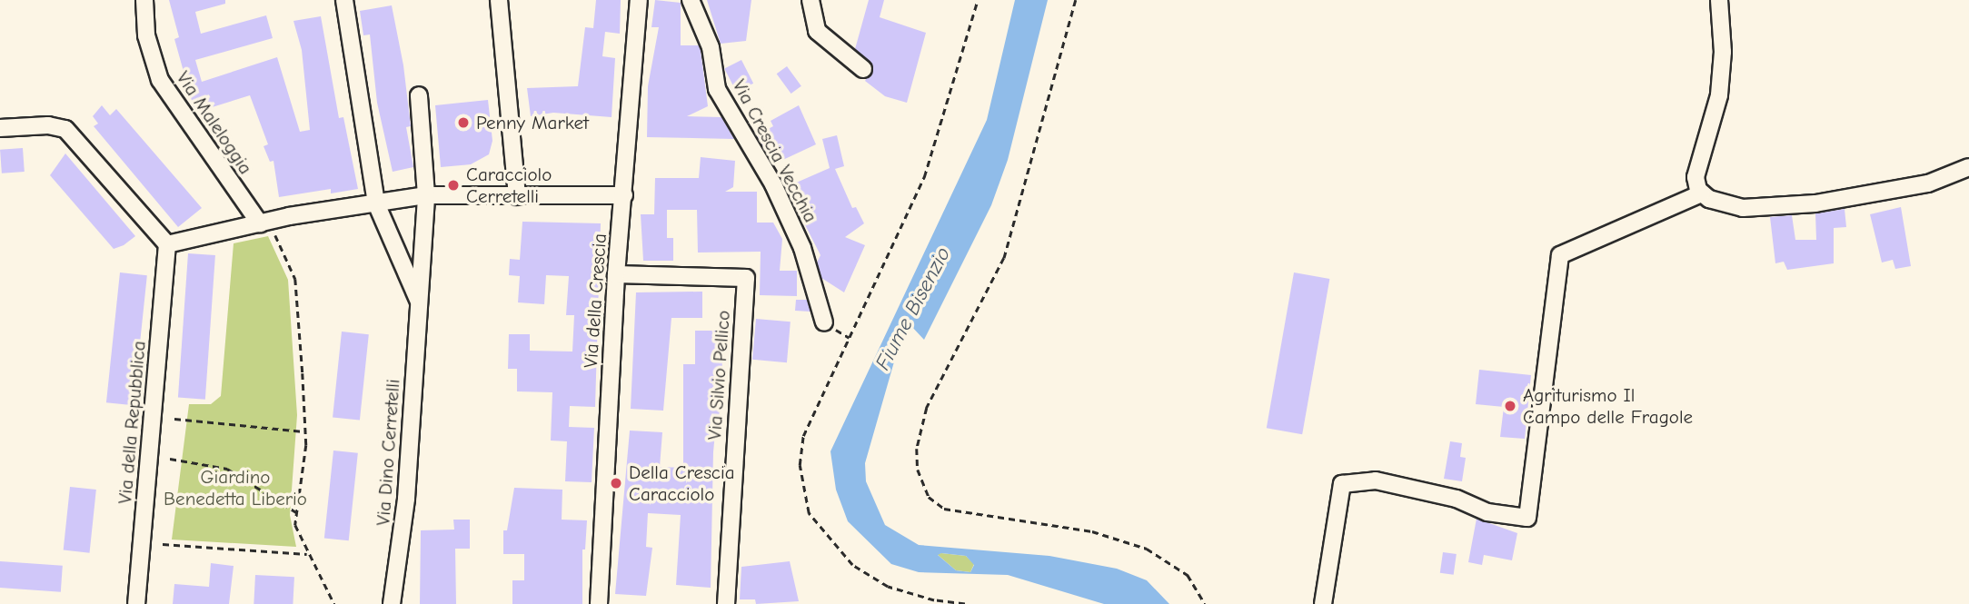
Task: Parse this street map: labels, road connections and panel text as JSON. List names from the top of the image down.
{
  "streets": {
    "street": [
      "Via Maleloggia",
      "Via Crescia Vecchia",
      "Via della Crescia",
      "Via Silvio Pellico",
      "Via della Repubblica",
      "Via Dino Cerretelli"
    ]
  },
  "crossings": [
    ["Via della Crescia", "Via Silvio Pellico"]
  ],
  "water": ["Fiume Bisenzio"],
  "parks": ["Giardino Benedetta Liberio"],
  "places": [
    "Penny Market",
    "Caracciolo Cerretelli",
    "Agriturismo Il Campo delle Fragole",
    "Della Crescia Caracciolo"
  ]
}
